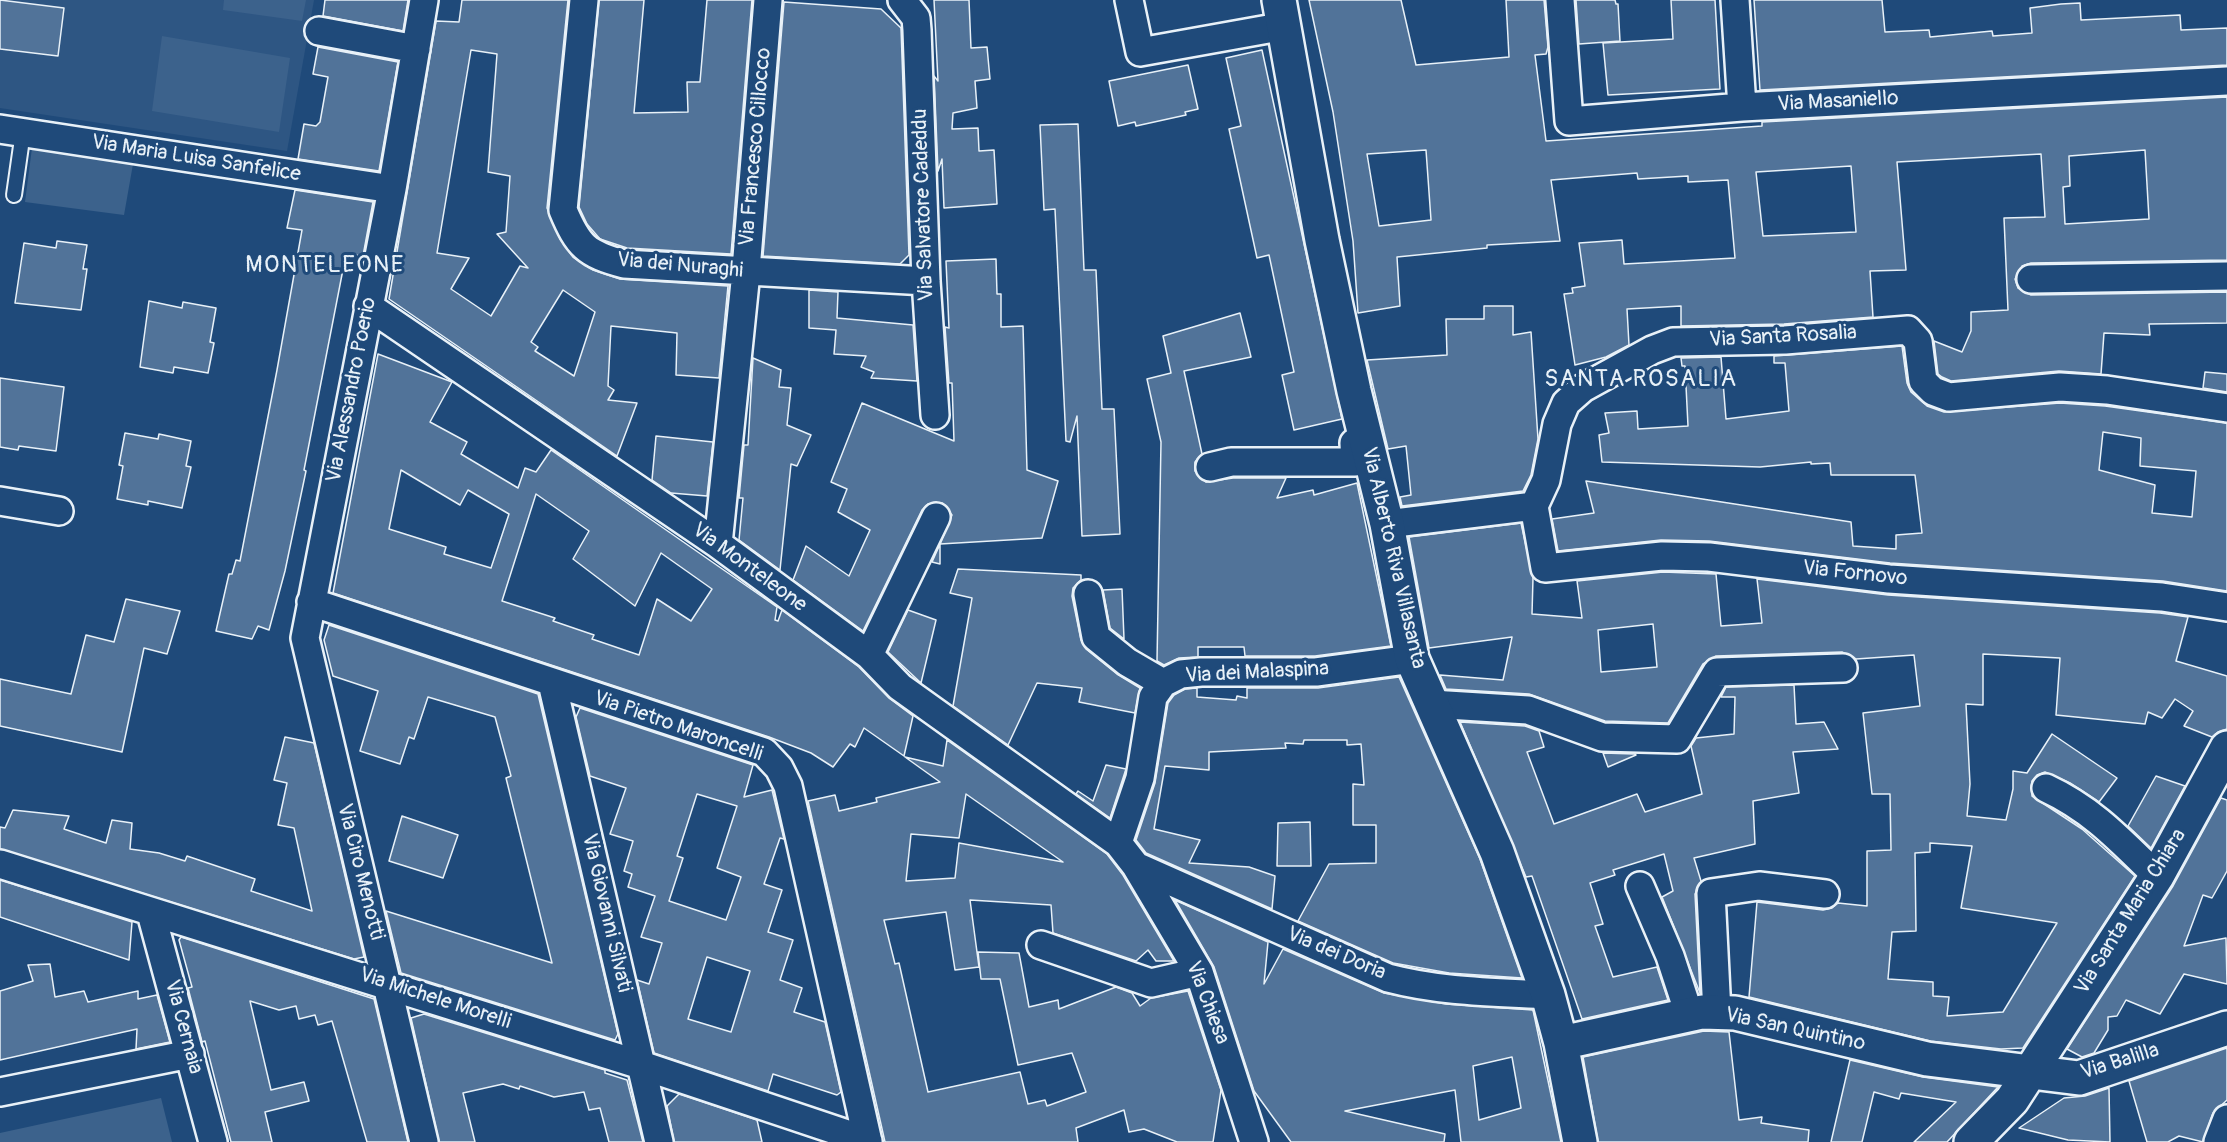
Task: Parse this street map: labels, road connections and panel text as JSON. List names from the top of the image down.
{
  "streets": {
    "street": [
      "Via Masaniello",
      "Via Francesco Cillocco",
      "Via Maria Luisa Sanfelice",
      "Via Salvatore Cadeddu",
      "Via dei Nuraghi",
      "Via Santa Rosalia",
      "Via Alessandro Poerio",
      "Via Alberto Riva Villasanta",
      "Via Monteleone",
      "Via Fornovo",
      "Via dei Malaspina",
      "Via Pietro Maroncelli",
      "Via Ciro Menotti",
      "Via Santa Maria Chiara",
      "Via Giovanni Silvati",
      "Via dei Doria",
      "Via Michele Morelli",
      "Via Chiesa",
      "Via Cernaia",
      "Via San Quintino",
      "Via Balilla"
    ]
  },
  "crossings": [
    ["Via Francesco Cillocco", "Via dei Nuraghi"],
    ["Via Francesco Cillocco", "Via Monteleone"],
    ["Via Maria Luisa Sanfelice", "Via Alessandro Poerio"],
    ["Via Salvatore Cadeddu", "Via dei Nuraghi"],
    ["Via Santa Rosalia", "Via Fornovo"],
    ["Via Alessandro Poerio", "Via Monteleone"],
    ["Via Alessandro Poerio", "Via Pietro Maroncelli"],
    ["Via Alessandro Poerio", "Via Ciro Menotti"],
    ["Via Alberto Riva Villasanta", "Via dei Malaspina"],
    ["Via Alberto Riva Villasanta", "Via dei Doria"],
    ["Via Alberto Riva Villasanta", "Via San Quintino"],
    ["Via Monteleone", "Via dei Malaspina"],
    ["Via Monteleone", "Via Chiesa"],
    ["Via dei Malaspina", "Via Chiesa"],
    ["Via Pietro Maroncelli", "Via Ciro Menotti"],
    ["Via Pietro Maroncelli", "Via Giovanni Silvati"],
    ["Via Pietro Maroncelli", "Via Michele Morelli"],
    ["Via Ciro Menotti", "Via Michele Morelli"],
    ["Via Santa Maria Chiara", "Via San Quintino"],
    ["Via Santa Maria Chiara", "Via Balilla"],
    ["Via Giovanni Silvati", "Via Michele Morelli"],
    ["Via dei Doria", "Via Chiesa"],
    ["Via Michele Morelli", "Via Cernaia"],
    ["Via San Quintino", "Via Balilla"]
  ],
  "districts": ["MONTELEONE", "SANTA ROSALIA"]
}
